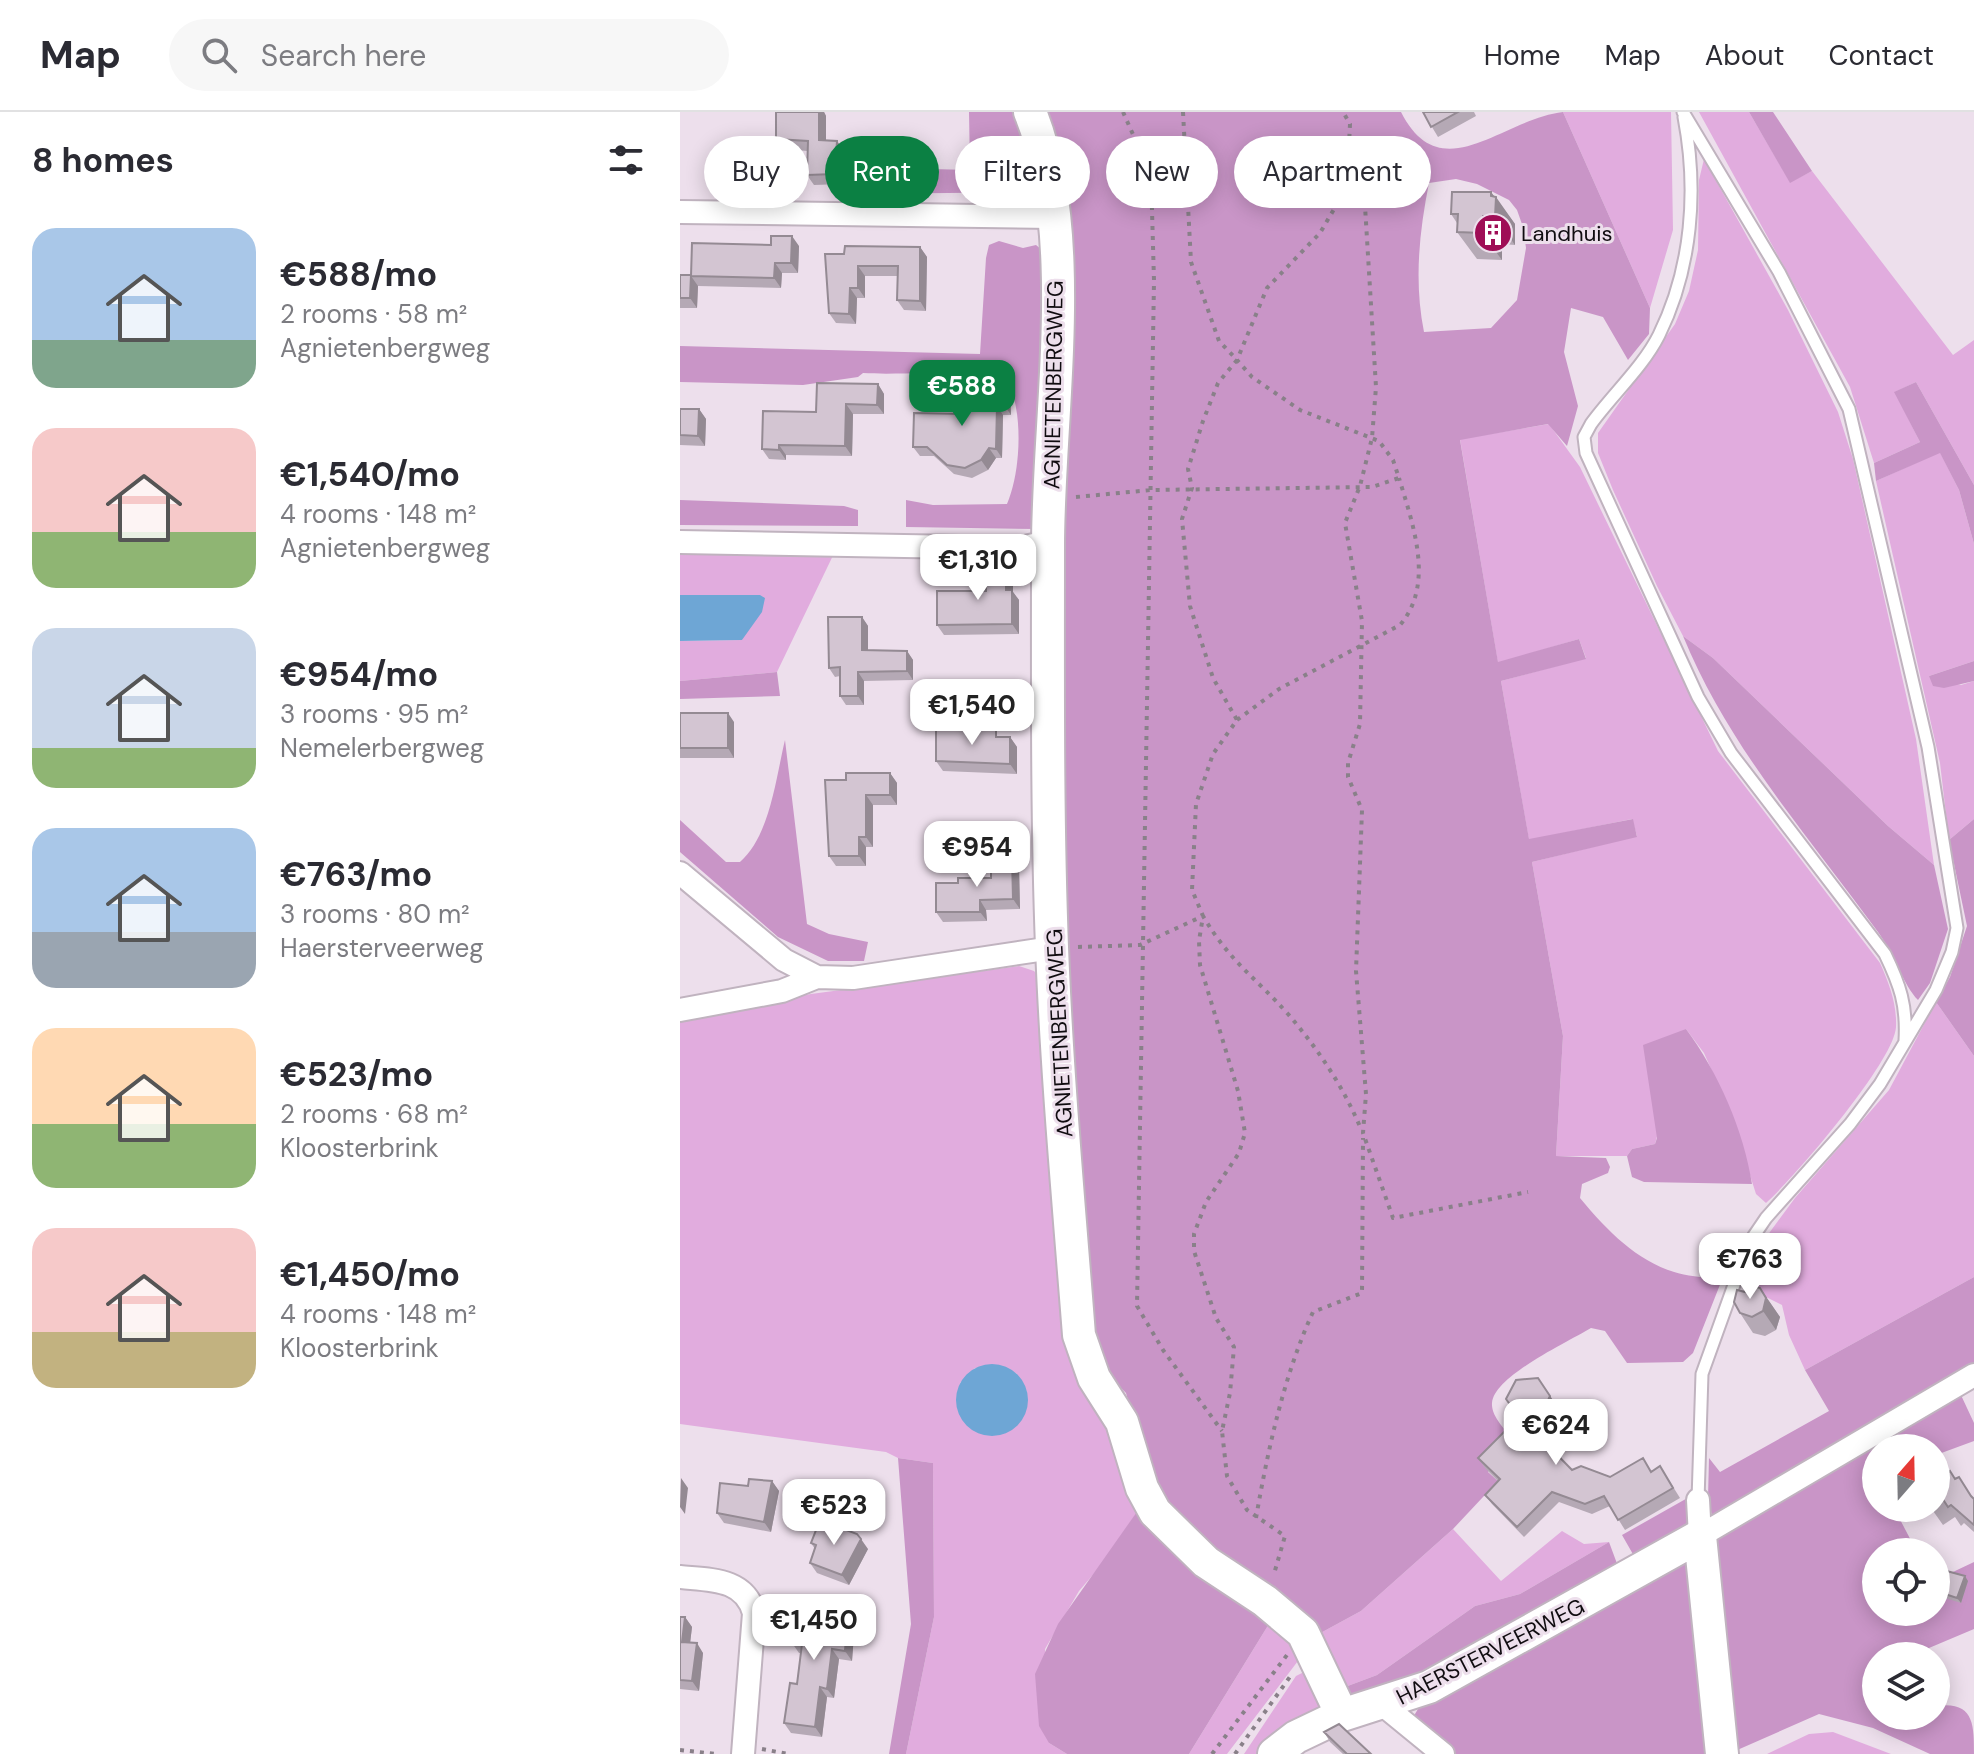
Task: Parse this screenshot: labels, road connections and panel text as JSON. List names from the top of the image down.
{
  "streets": {
    "street": ["AGNIETENBERGWEG", "HAERSTERVEERWEG"]
  },
  "crossings": [
    ["AGNIETENBERGWEG", "HAERSTERVEERWEG"]
  ],
  "places": {
    "building": ["Landhuis"]
  },
  "north": "top",
  "page": {
    "header": "Map",
    "search": "Search here",
    "nav": [
      "Home",
      "Map",
      "About",
      "Contact"
    ],
    "heading": "8 homes",
    "chip": [
      "Buy",
      "Rent",
      "Filters",
      "New",
      "Apartment"
    ],
    "list": [
      {
        "name": "€588/mo",
        "note": "2 rooms · 58 m² · Agnietenbergweg"
      },
      {
        "name": "€1,540/mo",
        "note": "4 rooms · 148 m² · Agnietenbergweg"
      },
      {
        "name": "€954/mo",
        "note": "3 rooms · 95 m² · Nemelerbergweg"
      },
      {
        "name": "€763/mo",
        "note": "3 rooms · 80 m² · Haersterveerweg"
      },
      {
        "name": "€523/mo",
        "note": "2 rooms · 68 m² · Kloosterbrink"
      },
      {
        "name": "€1,450/mo",
        "note": "4 rooms · 148 m² · Kloosterbrink"
      }
    ],
    "price": [
      "€588",
      "€1,310",
      "€1,540",
      "€954",
      "€763",
      "€624",
      "€523",
      "€1,450"
    ]
  }
}
